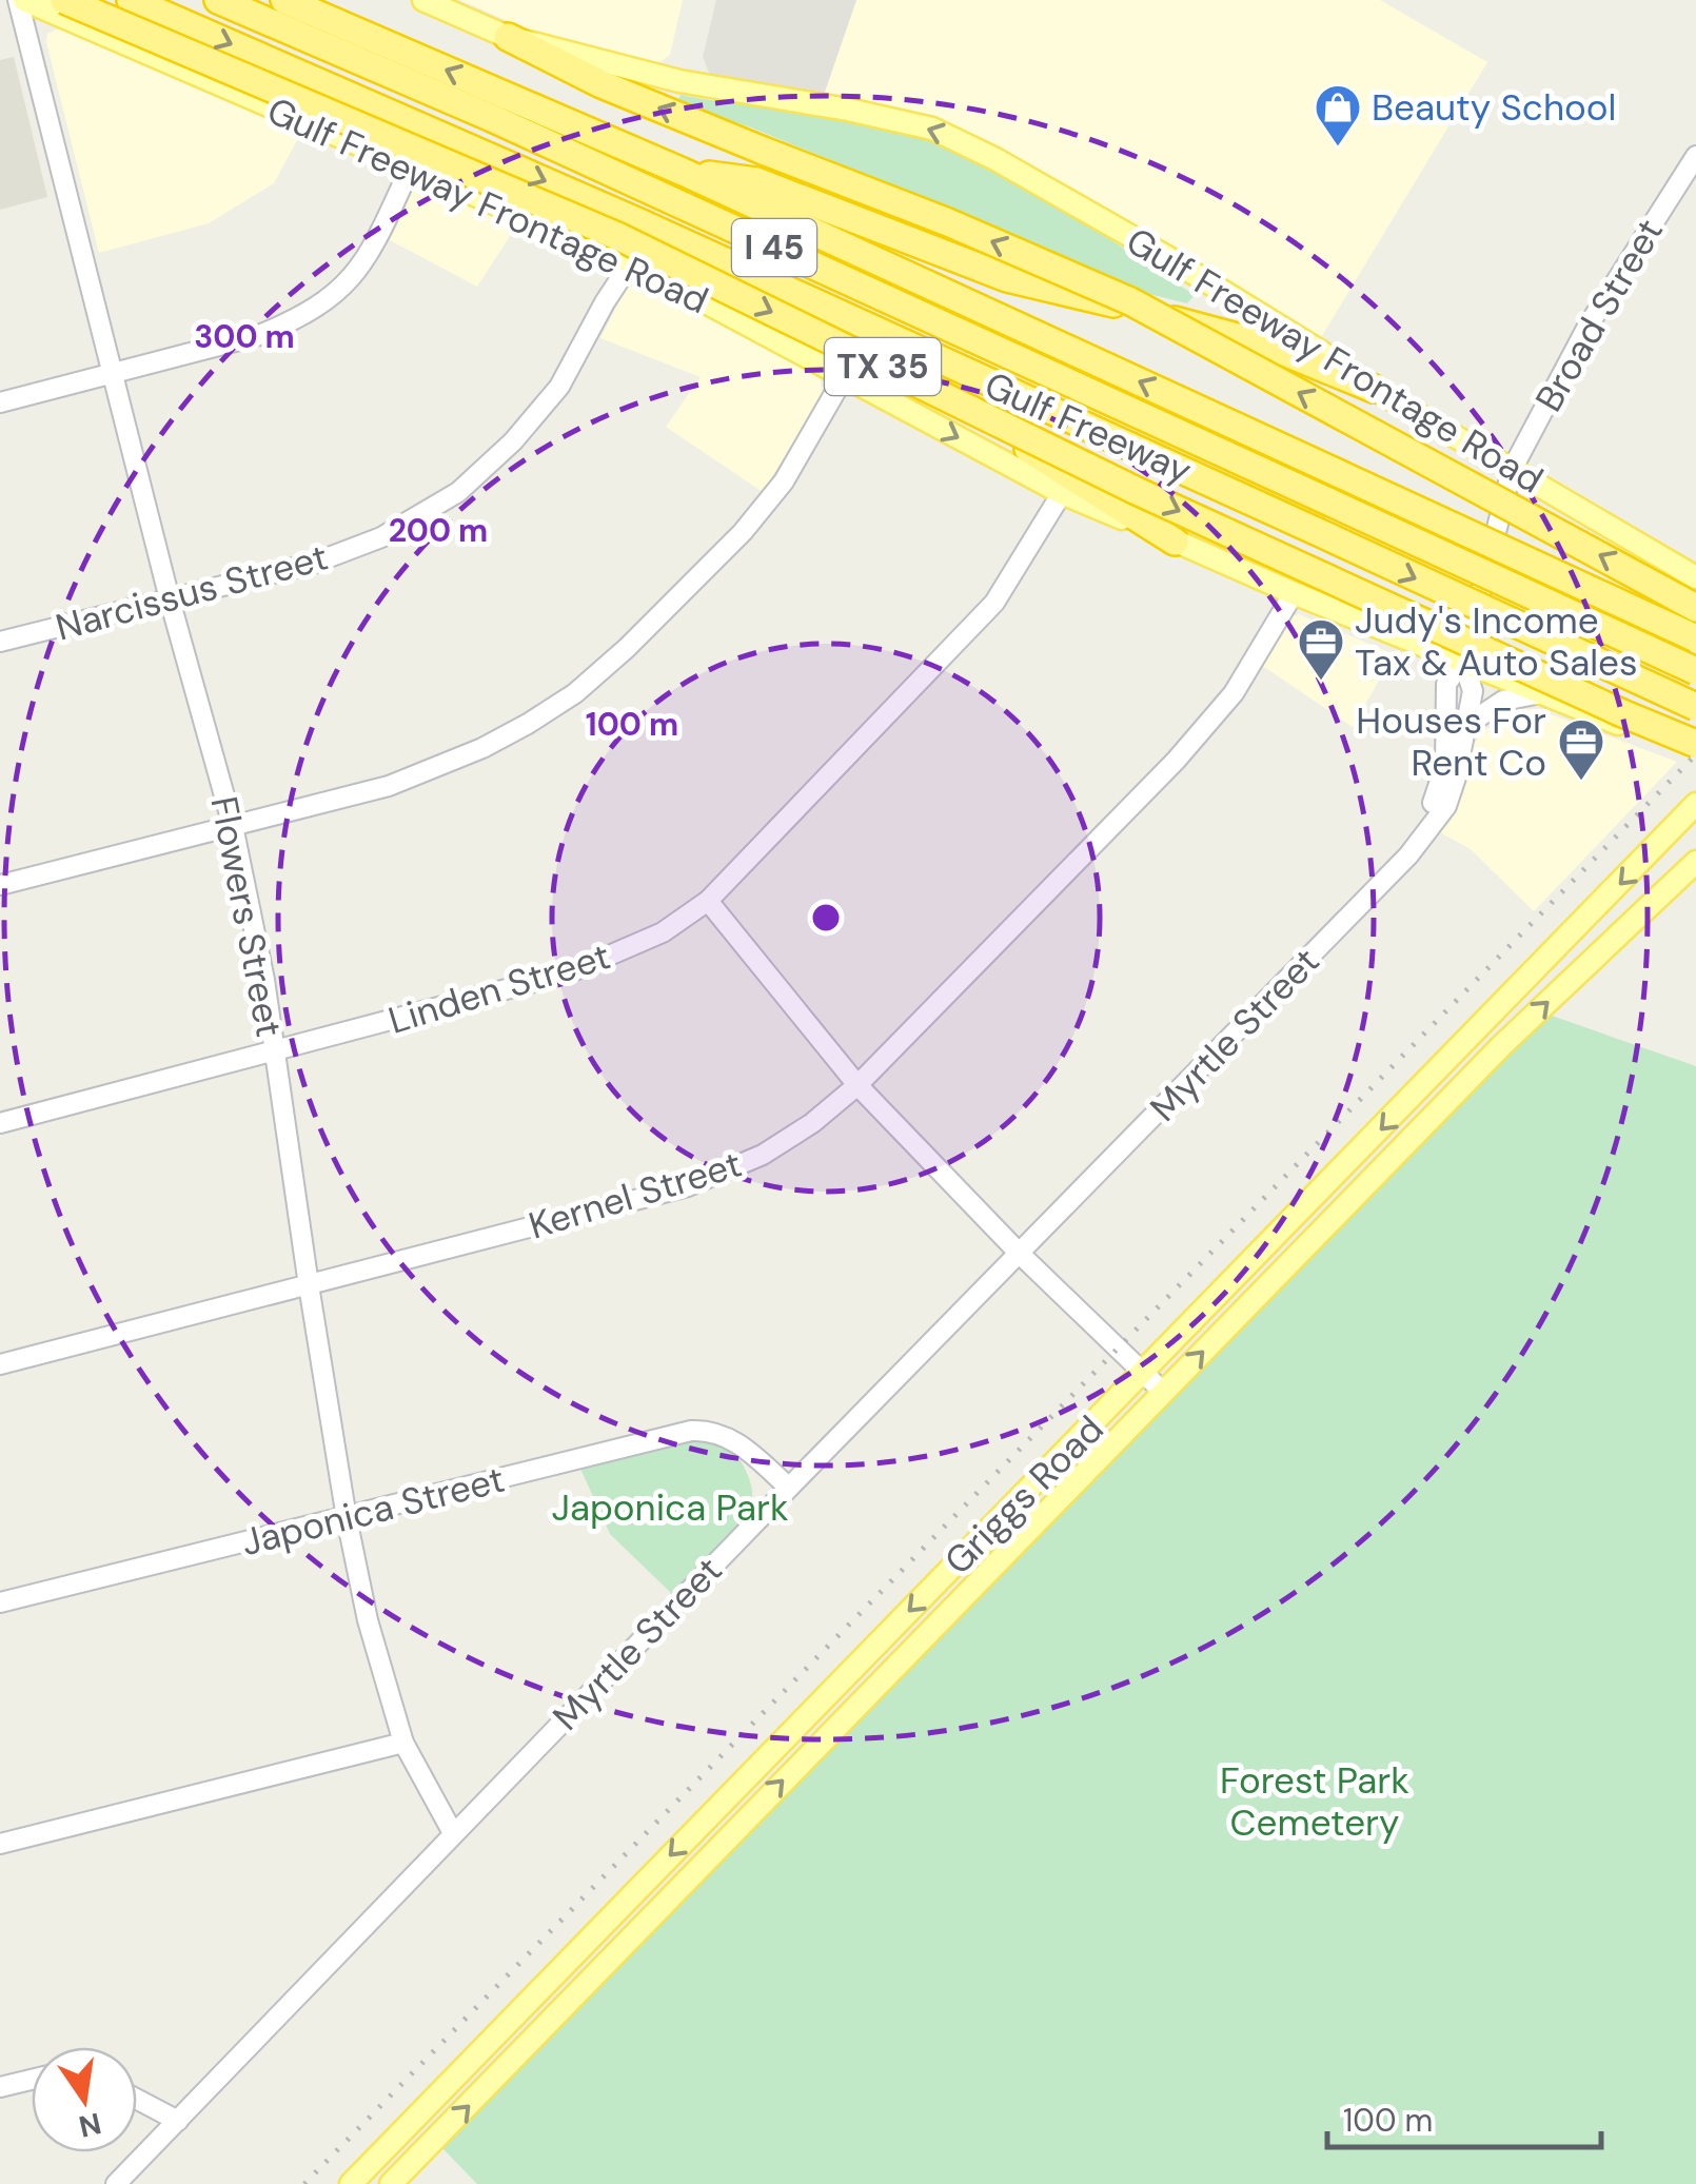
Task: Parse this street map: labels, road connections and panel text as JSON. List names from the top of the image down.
{
  "streets": {
    "highway": ["I 45", "TX 35", "Gulf Freeway"],
    "main road": ["Gulf Freeway Frontage Road", "Griggs Road"],
    "street": [
      "Broad Street",
      "Narcissus Street",
      "Flowers Street",
      "Linden Street",
      "Myrtle Street",
      "Kernel Street",
      "Japonica Street"
    ]
  },
  "crossings": [
    ["Gulf Freeway Frontage Road", "Broad Street"],
    ["Gulf Freeway Frontage Road", "Narcissus Street"],
    ["Gulf Freeway Frontage Road", "Flowers Street"],
    ["Gulf Freeway Frontage Road", "Linden Street"],
    ["Gulf Freeway Frontage Road", "Myrtle Street"],
    ["Gulf Freeway Frontage Road", "Kernel Street"],
    ["Broad Street", "Myrtle Street"],
    ["Narcissus Street", "Flowers Street"],
    ["Flowers Street", "Linden Street"],
    ["Flowers Street", "Myrtle Street"],
    ["Flowers Street", "Kernel Street"],
    ["Flowers Street", "Japonica Street"],
    ["Myrtle Street", "Japonica Street"]
  ],
  "parks": ["Japonica Park", "Forest Park Cemetery"],
  "places": {
    "shop": ["Beauty School"],
    "office": ["Judy's Income Tax & Auto Sales", "Houses For Rent Co"]
  },
  "scale_bar": "100 m",
  "north": "bottom",
  "rings": ["300 m", "200 m", "100 m"]
}
